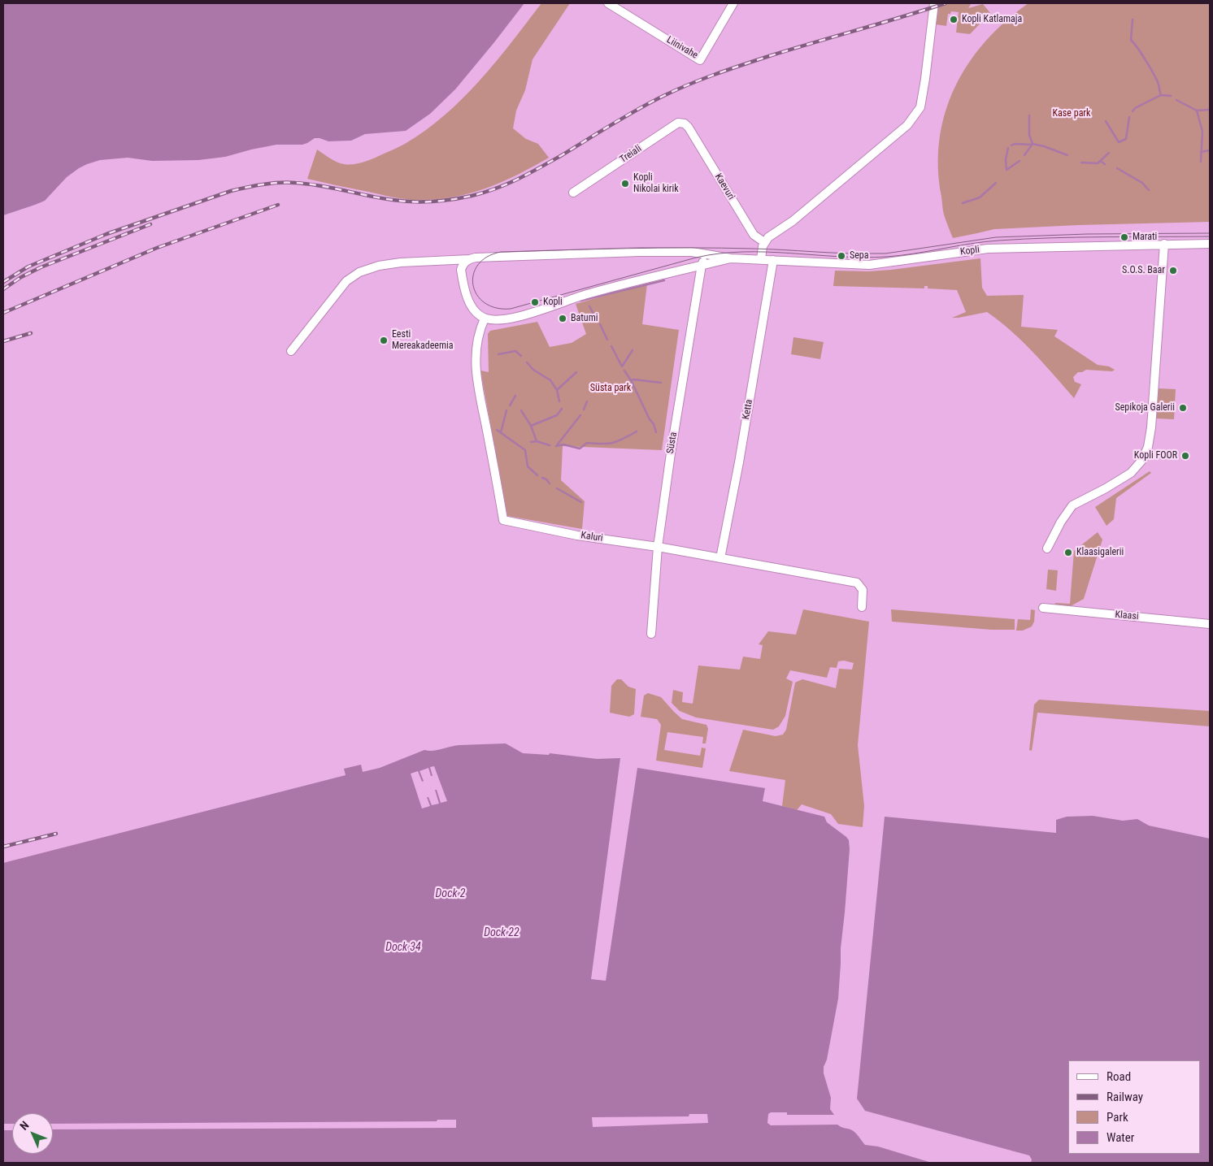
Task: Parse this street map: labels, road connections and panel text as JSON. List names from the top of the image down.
{
  "streets": {
    "street": [
      "Liinivahe",
      "Treiali",
      "Kaevuri",
      "Kopli",
      "Ketta",
      "Süsta",
      "Kaluri",
      "Klaasi"
    ]
  },
  "crossings": [
    ["Treiali", "Kaevuri"],
    ["Kopli", "Ketta"],
    ["Kopli", "Süsta"],
    ["Kopli", "Kaluri"],
    ["Ketta", "Kaluri"],
    ["Süsta", "Kaluri"]
  ],
  "water": ["Dock 2", "Dock 22", "Dock 34"],
  "parks": ["Kase park", "Süsta park"],
  "places": [
    "Kopli Katlamaja",
    "Kopli Nikolai kirik",
    "Marati",
    "Sepa",
    "S.O.S. Baar",
    "Kopli",
    "Batumi",
    "Eesti Mereakadeemia",
    "Sepikoja Galerii",
    "Kopli FOOR",
    "Klaasigalerii"
  ],
  "legend": [
    "Road",
    "Railway",
    "Park",
    "Water"
  ],
  "north": "top left"
}
